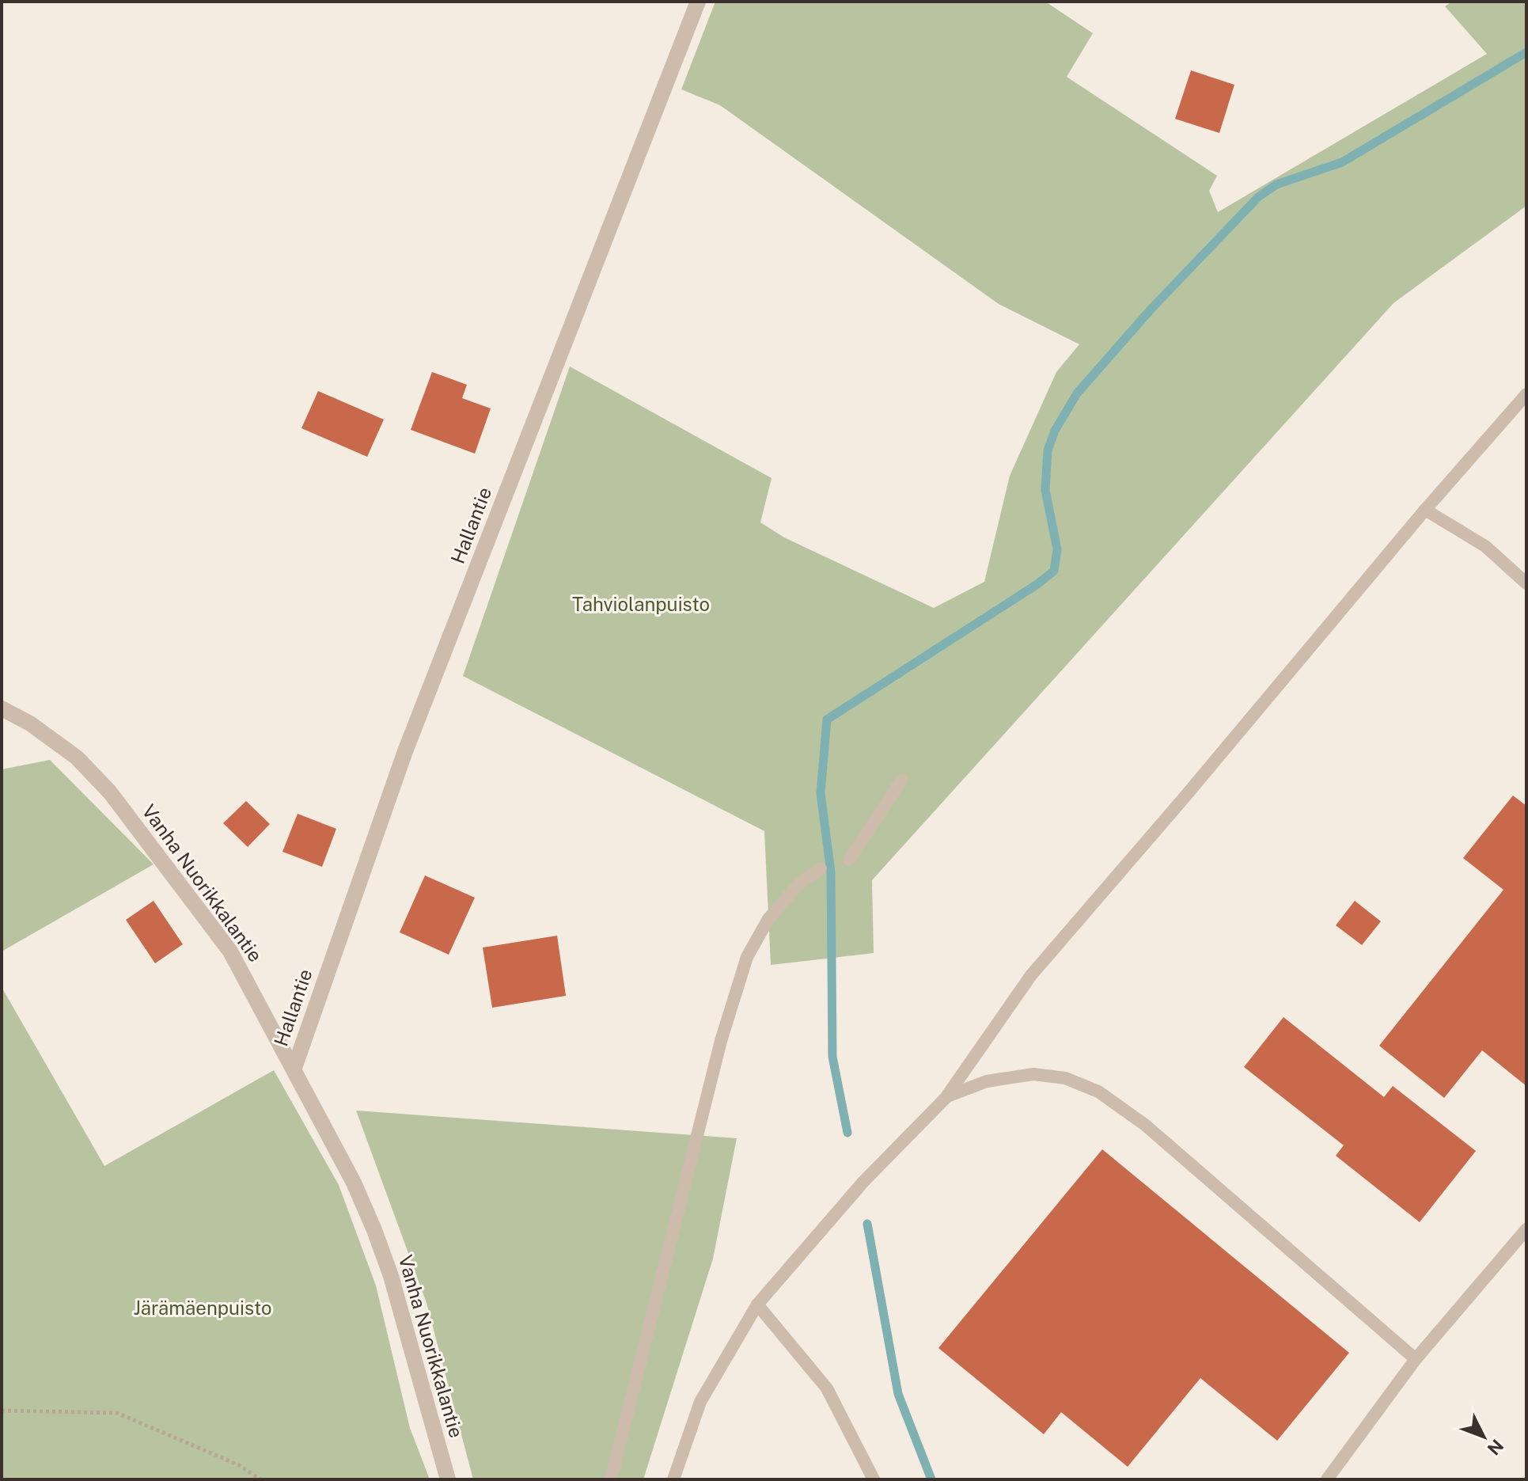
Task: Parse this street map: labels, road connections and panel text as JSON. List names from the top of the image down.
{
  "streets": {
    "street": ["Hallantie", "Vanha Nuorikkalantie"]
  },
  "crossings": [
    ["Hallantie", "Vanha Nuorikkalantie"]
  ],
  "parks": ["Tahviolanpuisto", "Järämäenpuisto"],
  "north": "bottom right"
}
